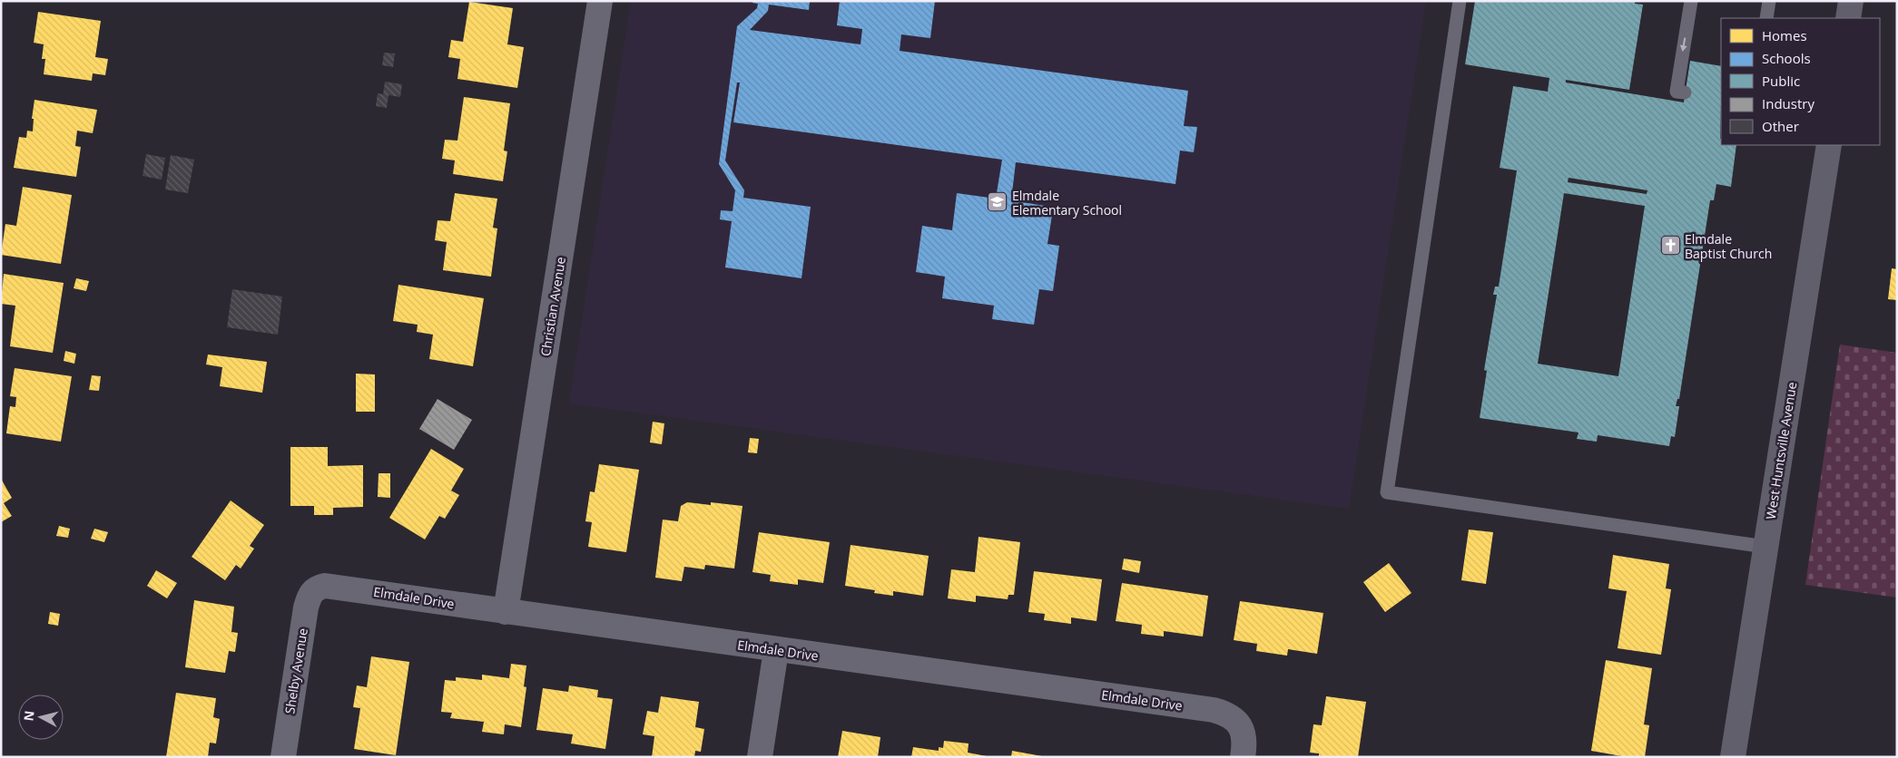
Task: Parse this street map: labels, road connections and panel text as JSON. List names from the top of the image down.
{
  "streets": {
    "main road": ["West Huntsville Avenue"],
    "street": ["Christian Avenue", "Elmdale Drive", "Shelby Avenue"]
  },
  "crossings": [
    ["Christian Avenue", "Elmdale Drive"],
    ["Elmdale Drive", "Shelby Avenue"]
  ],
  "places": {
    "school or university": ["Elmdale Elementary School"],
    "church": ["Elmdale Baptist Church"]
  },
  "legend": [
    "Homes",
    "Schools",
    "Public",
    "Industry",
    "Other"
  ],
  "north": "left"
}
